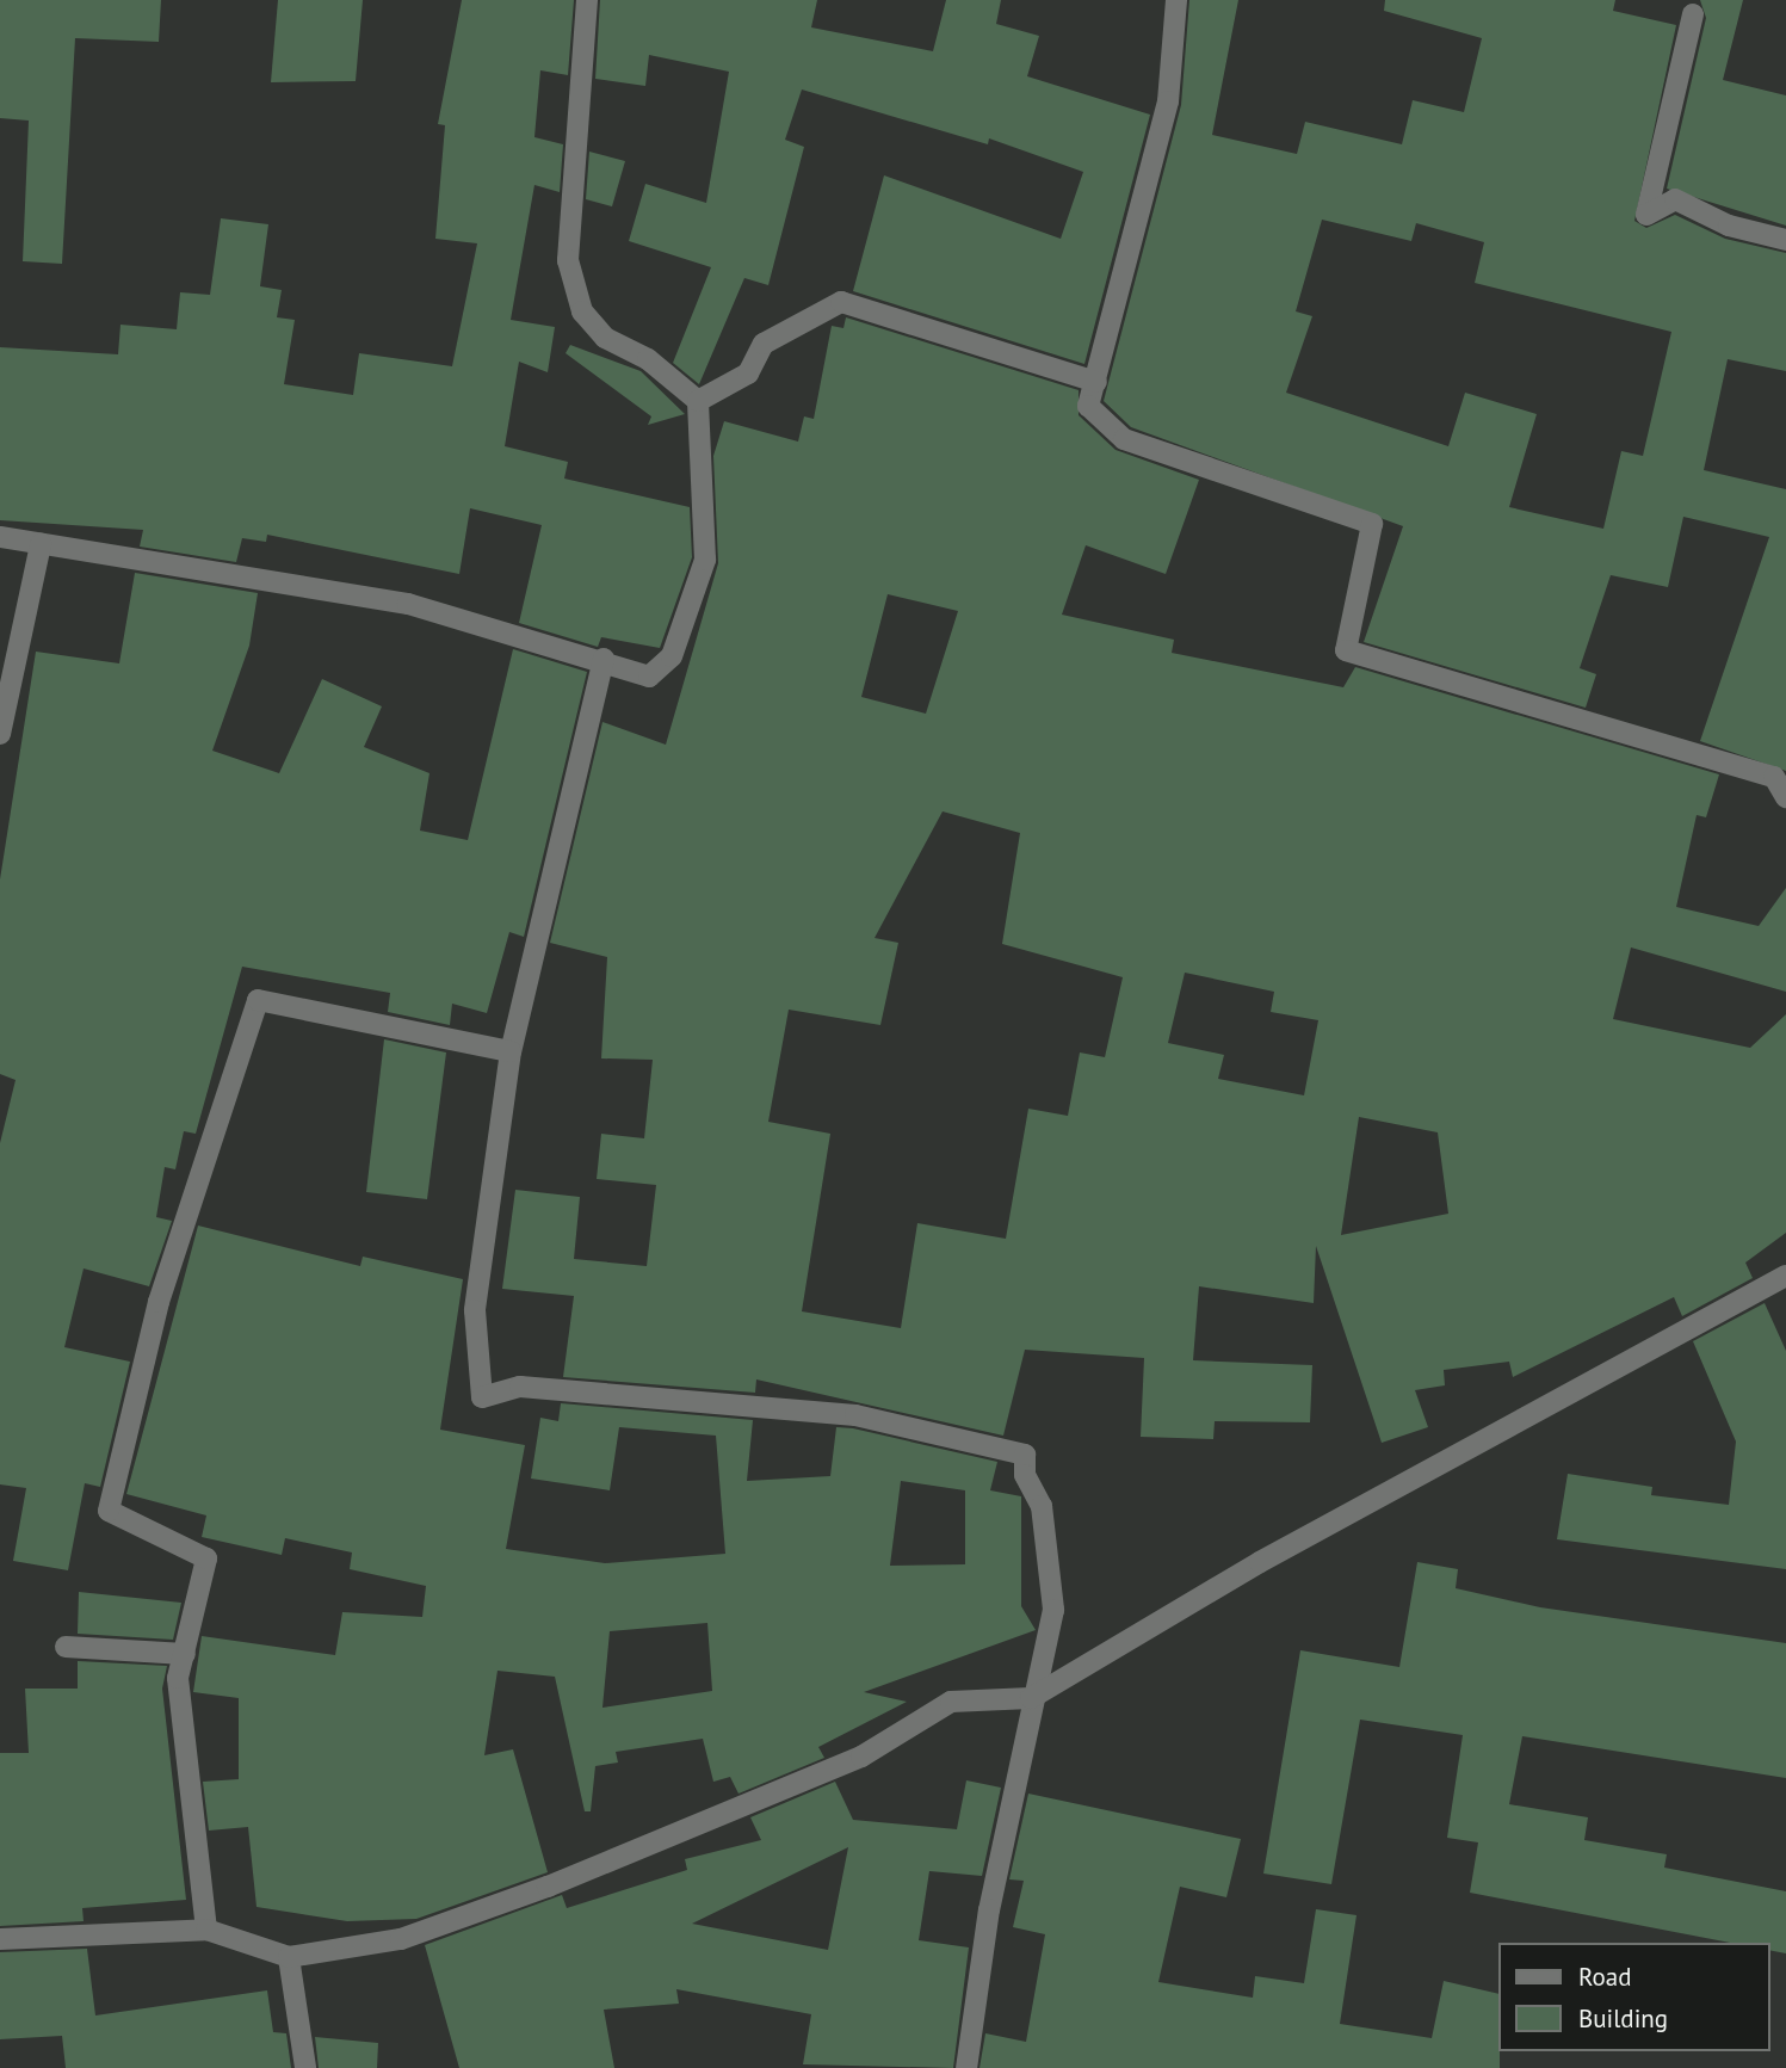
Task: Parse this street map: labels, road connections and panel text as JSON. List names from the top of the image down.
{
  "legend": ["Road", "Building"]
}
